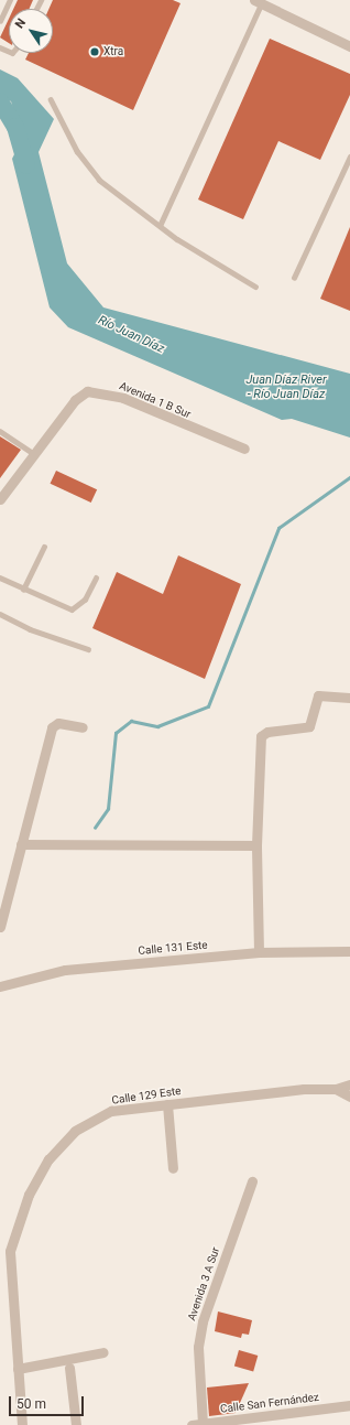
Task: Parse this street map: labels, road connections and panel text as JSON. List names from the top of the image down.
{
  "streets": {
    "street": [
      "Avenida 1 B Sur",
      "Calle 131 Este",
      "Calle 129 Este",
      "Avenida 3 A Sur",
      "Calle San Fernández"
    ]
  },
  "crossings": [
    ["Avenida 3 A Sur", "Calle San Fernández"]
  ],
  "water": ["Río Juan Díaz", "Juan Díaz River - Río Juan Díaz"],
  "places": ["Xtra"],
  "scale_bar": "50 m",
  "north": "top left"
}
